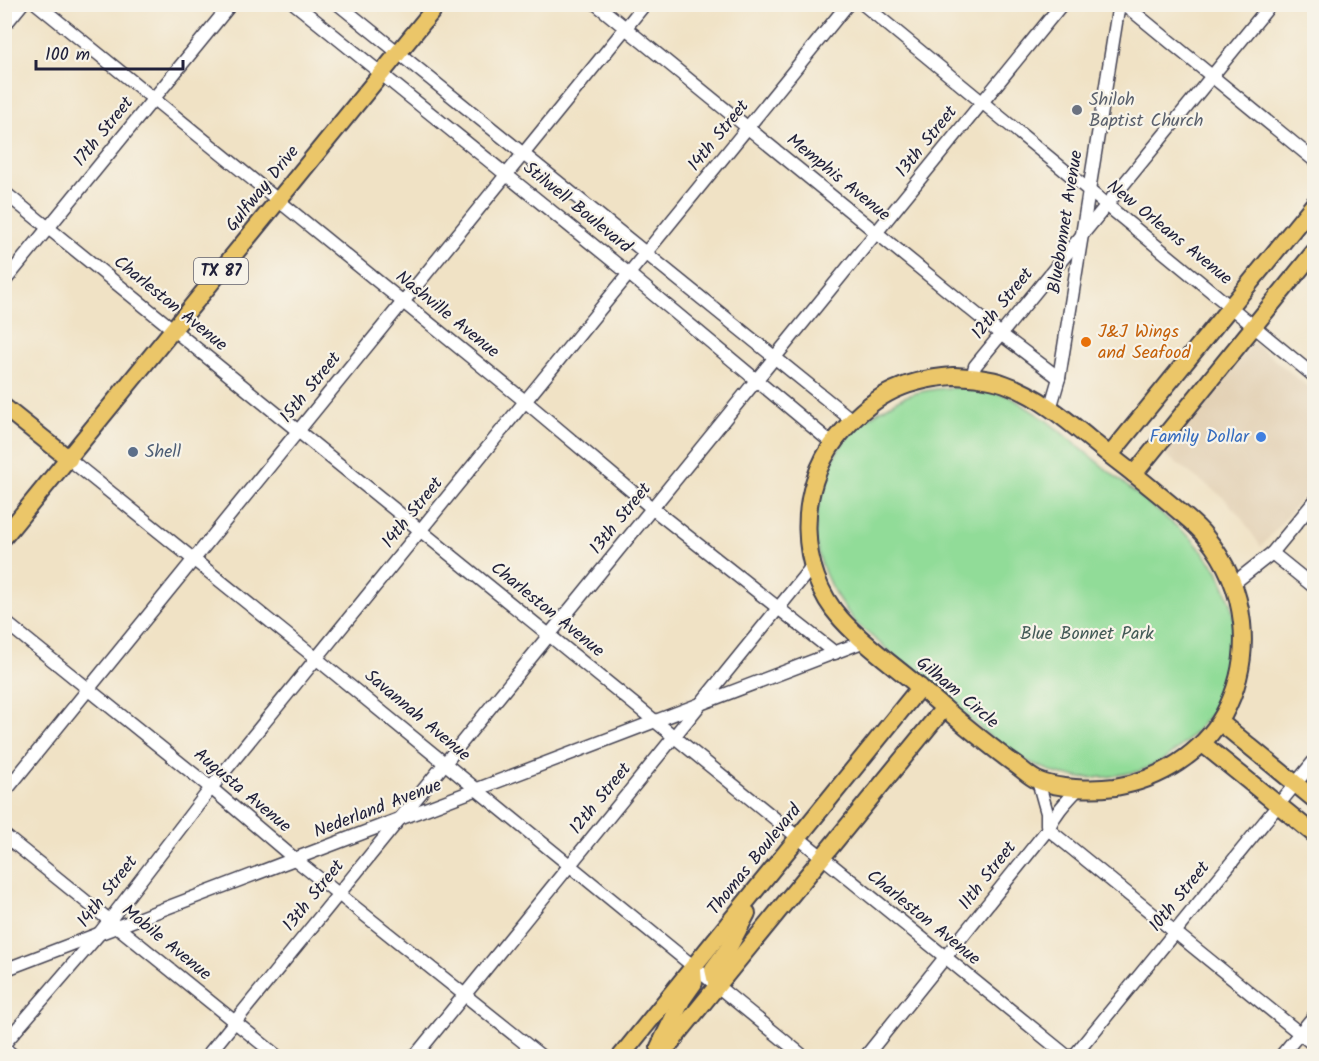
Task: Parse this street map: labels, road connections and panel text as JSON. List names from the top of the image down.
{
  "streets": {
    "main road": [
      "Gulfway Drive",
      "TX 87",
      "Gilham Circle",
      "Savannah Avenue",
      "Thomas Boulevard"
    ],
    "street": [
      "17th Street",
      "14th Street",
      "13th Street",
      "Memphis Avenue",
      "Stilwell Boulevard",
      "Bluebonnet Avenue",
      "New Orleans Avenue",
      "Charleston Avenue",
      "12th Street",
      "Nashville Avenue",
      "15th Street",
      "Augusta Avenue",
      "Nederland Avenue",
      "11th Street",
      "10th Street",
      "Mobile Avenue"
    ]
  },
  "crossings": [
    ["17th Street", "Charleston Avenue"],
    ["17th Street", "Nashville Avenue"],
    ["14th Street", "Memphis Avenue"],
    ["14th Street", "Stilwell Boulevard"],
    ["14th Street", "Charleston Avenue"],
    ["14th Street", "Nashville Avenue"],
    ["14th Street", "Savannah Avenue"],
    ["14th Street", "Augusta Avenue"],
    ["14th Street", "Nederland Avenue"],
    ["14th Street", "Mobile Avenue"],
    ["13th Street", "Memphis Avenue"],
    ["13th Street", "Stilwell Boulevard"],
    ["13th Street", "New Orleans Avenue"],
    ["13th Street", "Charleston Avenue"],
    ["13th Street", "Nashville Avenue"],
    ["13th Street", "Savannah Avenue"],
    ["13th Street", "Augusta Avenue"],
    ["13th Street", "Nederland Avenue"],
    ["13th Street", "Mobile Avenue"],
    ["Memphis Avenue", "Bluebonnet Avenue"],
    ["Memphis Avenue", "12th Street"],
    ["Memphis Avenue", "15th Street"],
    ["Gulfway Drive", "Stilwell Boulevard"],
    ["Gulfway Drive", "Charleston Avenue"],
    ["Gulfway Drive", "Nashville Avenue"],
    ["Gulfway Drive", "Savannah Avenue"],
    ["Stilwell Boulevard", "15th Street"],
    ["Stilwell Boulevard", "Gilham Circle"],
    ["Bluebonnet Avenue", "New Orleans Avenue"],
    ["Bluebonnet Avenue", "12th Street"],
    ["Bluebonnet Avenue", "Gilham Circle"],
    ["New Orleans Avenue", "12th Street"],
    ["Charleston Avenue", "12th Street"],
    ["Charleston Avenue", "15th Street"],
    ["Charleston Avenue", "Nederland Avenue"],
    ["Charleston Avenue", "Thomas Boulevard"],
    ["Charleston Avenue", "11th Street"],
    ["12th Street", "Nashville Avenue"],
    ["12th Street", "Gilham Circle"],
    ["12th Street", "Savannah Avenue"],
    ["12th Street", "Augusta Avenue"],
    ["12th Street", "Nederland Avenue"],
    ["Nashville Avenue", "15th Street"],
    ["Nashville Avenue", "Nederland Avenue"],
    ["15th Street", "Savannah Avenue"],
    ["15th Street", "Augusta Avenue"],
    ["Gilham Circle", "Nederland Avenue"],
    ["Gilham Circle", "Thomas Boulevard"],
    ["Gilham Circle", "11th Street"],
    ["Savannah Avenue", "Nederland Avenue"],
    ["Savannah Avenue", "Thomas Boulevard"],
    ["Augusta Avenue", "Nederland Avenue"],
    ["Nederland Avenue", "Mobile Avenue"]
  ],
  "parks": ["Blue Bonnet Park"],
  "places": [
    "Shiloh Baptist Church",
    "J&J Wings and Seafood",
    "Family Dollar",
    "Shell"
  ],
  "scale_bar": "100 m"
}
